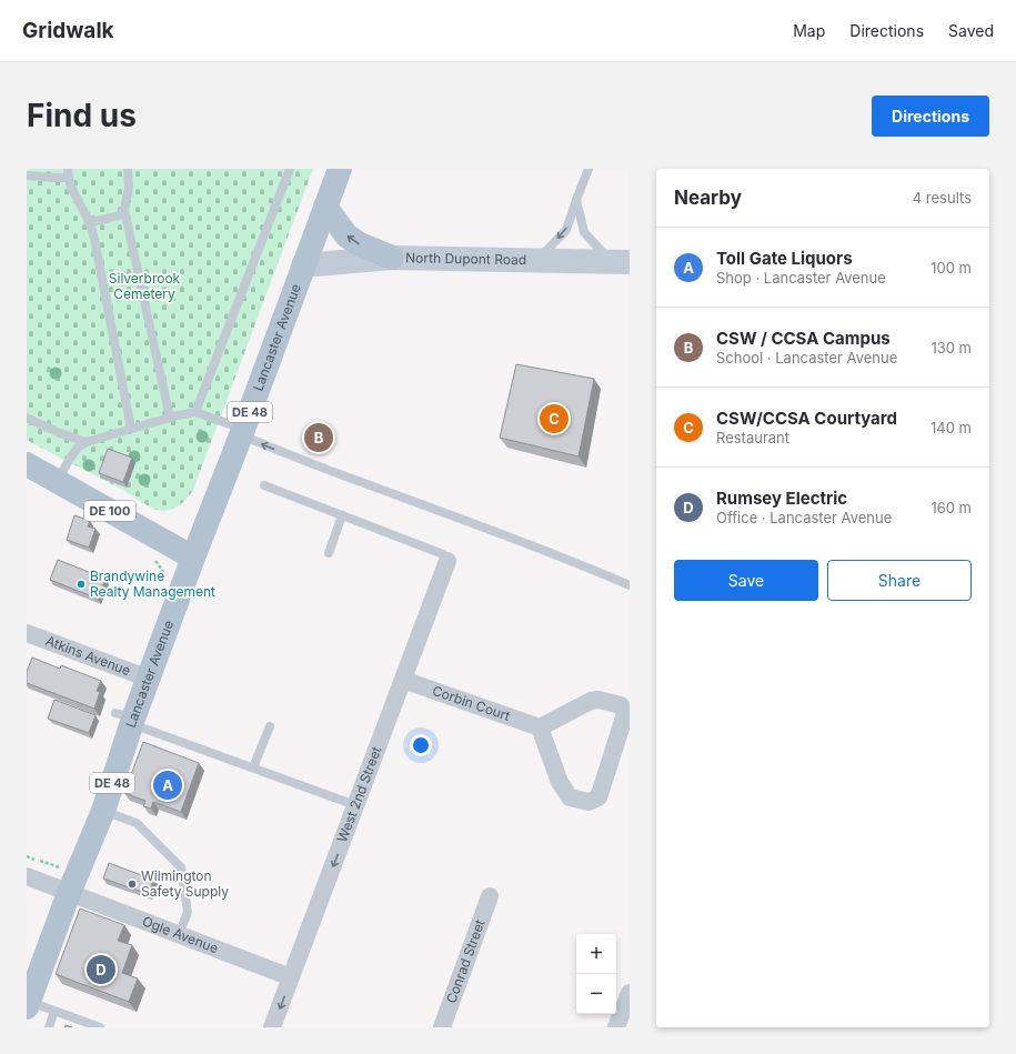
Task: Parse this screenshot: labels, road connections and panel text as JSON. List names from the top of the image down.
{
  "streets": {
    "main road": [
      "North Dupont Road",
      "Lancaster Avenue",
      "DE 48",
      "DE 100"
    ],
    "street": [
      "Atkins Avenue",
      "Corbin Court",
      "West 2nd Street",
      "Ogle Avenue",
      "Conrad Street"
    ]
  },
  "crossings": [
    ["North Dupont Road", "Lancaster Avenue"],
    ["North Dupont Road", "DE 48"],
    ["Lancaster Avenue", "DE 48"],
    ["Lancaster Avenue", "DE 100"],
    ["Lancaster Avenue", "Atkins Avenue"],
    ["Lancaster Avenue", "Ogle Avenue"],
    ["Corbin Court", "West 2nd Street"],
    ["West 2nd Street", "Ogle Avenue"]
  ],
  "one_way": ["West 2nd Street"],
  "parks": ["Silverbrook Cemetery"],
  "places": ["Brandywine Realty Management", "Wilmington Safety Supply"],
  "page": {
    "header": "Gridwalk",
    "nav": ["Map", "Directions", "Saved"],
    "buttons": [
      "Directions",
      ["Save", "Share"]
    ],
    "title": "Find us",
    "heading": ["Nearby", "4 results"],
    "list": [
      {
        "mark": "A",
        "name": "Toll Gate Liquors",
        "note": "Shop · Lancaster Avenue",
        "value": "100 m"
      },
      {
        "mark": "B",
        "name": "CSW / CCSA Campus",
        "note": "School · Lancaster Avenue",
        "value": "130 m"
      },
      {
        "mark": "C",
        "name": "CSW/CCSA Courtyard",
        "note": "Restaurant",
        "value": "140 m"
      },
      {
        "mark": "D",
        "name": "Rumsey Electric",
        "note": "Office · Lancaster Avenue",
        "value": "160 m"
      }
    ],
    "pins": [
      "C",
      "B",
      "A",
      "D"
    ],
    "map_buttons": ["+", "−"]
  }
}
